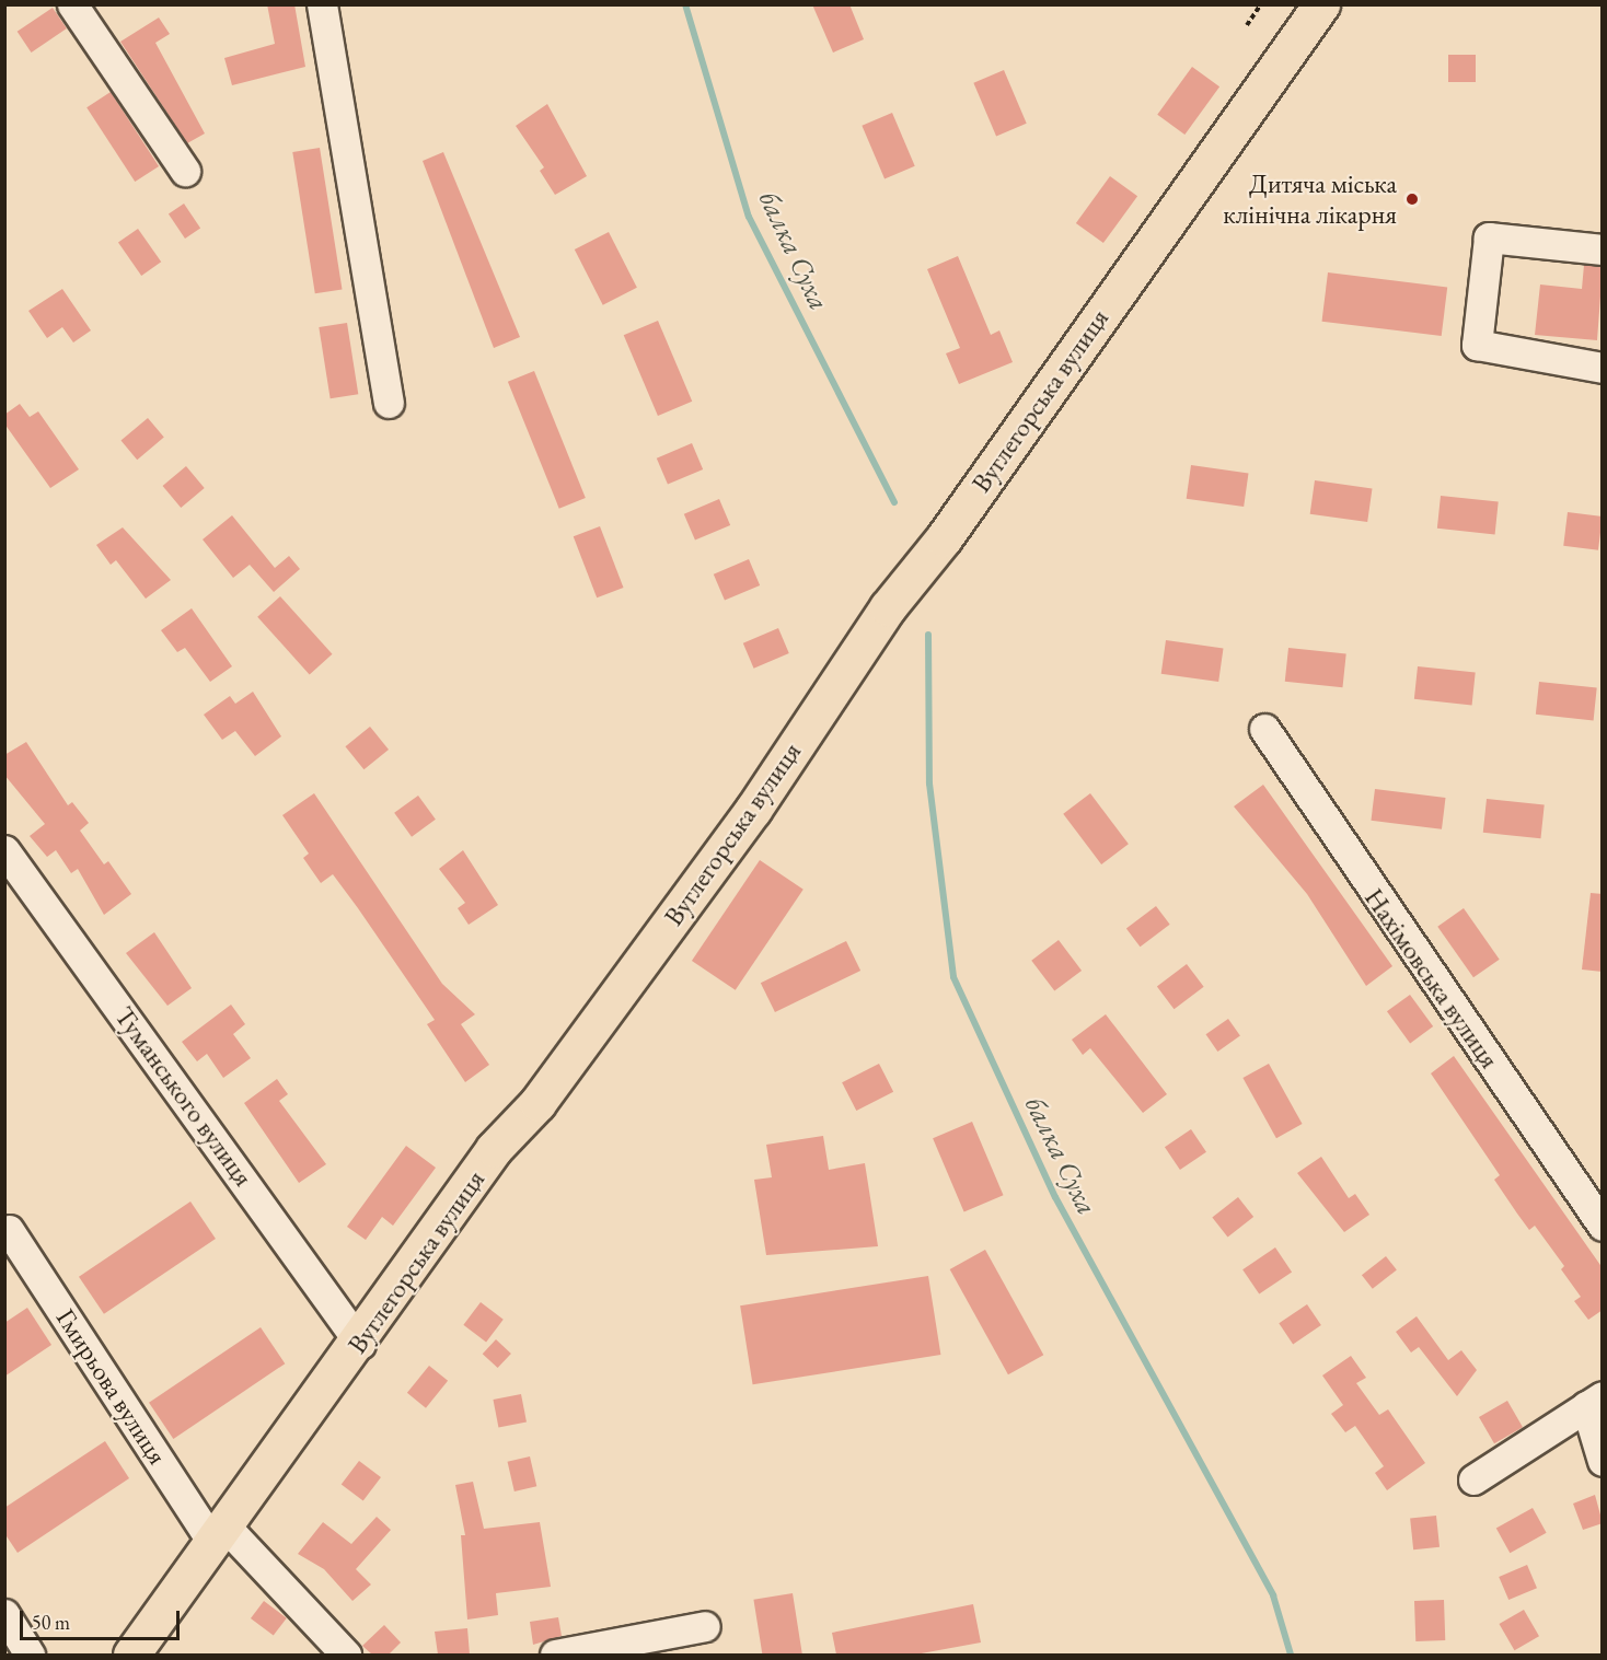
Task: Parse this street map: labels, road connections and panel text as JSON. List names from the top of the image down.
{
  "streets": {
    "main road": ["Вуглегорська вулиця"],
    "street": ["Нахімовська вулиця", "Туманського вулиця", "Гмирьова вулиця"]
  },
  "crossings": [
    ["Вуглегорська вулиця", "Туманського вулиця"],
    ["Вуглегорська вулиця", "Гмирьова вулиця"]
  ],
  "water": ["балка Суха"],
  "places": ["Дитяча міська клінічна лікарня"],
  "scale_bar": "50 m"
}
